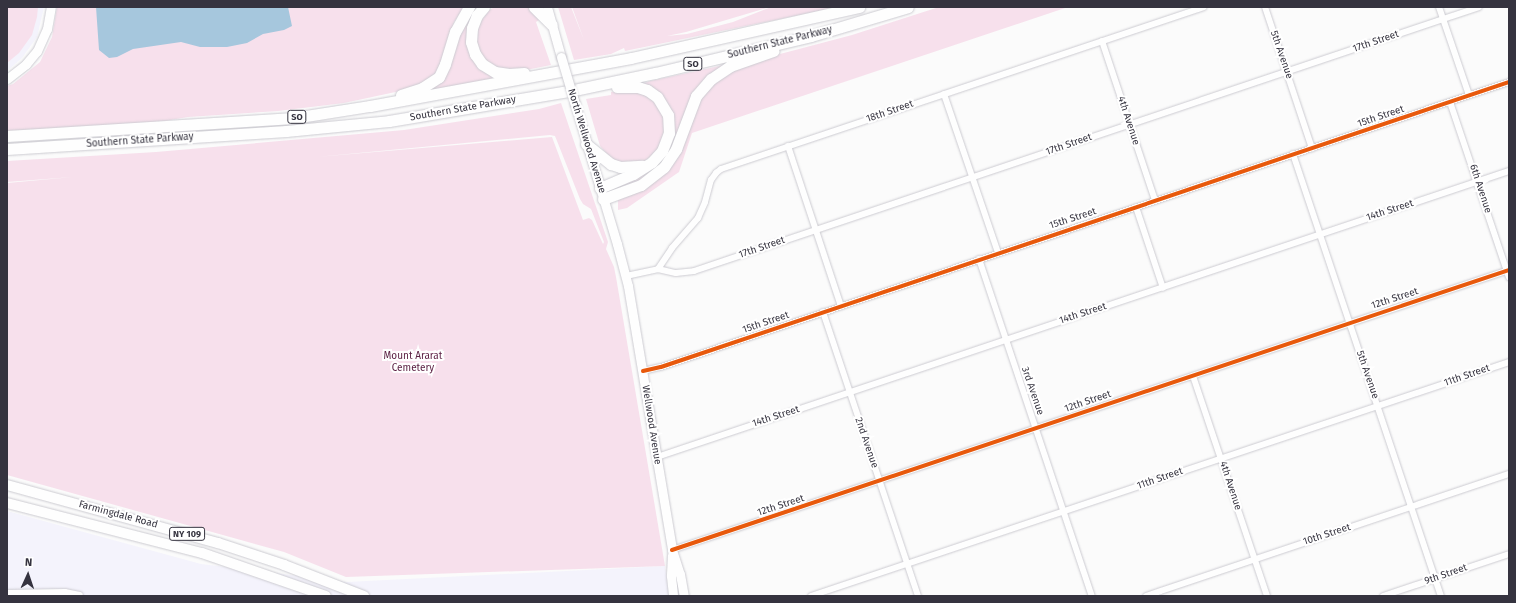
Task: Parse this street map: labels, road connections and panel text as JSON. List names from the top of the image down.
{
  "streets": {
    "highway": ["Southern State Parkway", "SO"],
    "main road": [
      "North Wellwood Avenue",
      "Wellwood Avenue",
      "Farmingdale Road",
      "NY 109"
    ],
    "street": [
      "17th Street",
      "5th Avenue",
      "18th Street",
      "15th Street",
      "4th Avenue",
      "6th Avenue",
      "14th Street",
      "12th Street",
      "11th Street",
      "3rd Avenue",
      "2nd Avenue",
      "10th Street",
      "9th Street"
    ]
  },
  "crossings": [
    ["17th Street", "5th Avenue"],
    ["17th Street", "18th Street"],
    ["17th Street", "4th Avenue"],
    ["5th Avenue", "15th Street"],
    ["5th Avenue", "14th Street"],
    ["5th Avenue", "12th Street"],
    ["5th Avenue", "11th Street"],
    ["5th Avenue", "10th Street"],
    ["5th Avenue", "9th Street"],
    ["18th Street", "4th Avenue"],
    ["15th Street", "4th Avenue"],
    ["15th Street", "6th Avenue"],
    ["15th Street", "3rd Avenue"],
    ["15th Street", "Wellwood Avenue"],
    ["15th Street", "2nd Avenue"],
    ["4th Avenue", "12th Street"],
    ["4th Avenue", "11th Street"],
    ["4th Avenue", "10th Street"],
    ["North Wellwood Avenue", "Wellwood Avenue"],
    ["6th Avenue", "14th Street"],
    ["6th Avenue", "12th Street"],
    ["14th Street", "3rd Avenue"],
    ["14th Street", "Wellwood Avenue"],
    ["14th Street", "2nd Avenue"],
    ["12th Street", "3rd Avenue"],
    ["12th Street", "Wellwood Avenue"],
    ["12th Street", "2nd Avenue"],
    ["11th Street", "3rd Avenue"],
    ["11th Street", "2nd Avenue"]
  ],
  "parks": ["Mount Ararat Cemetery"],
  "north": "top"
}
